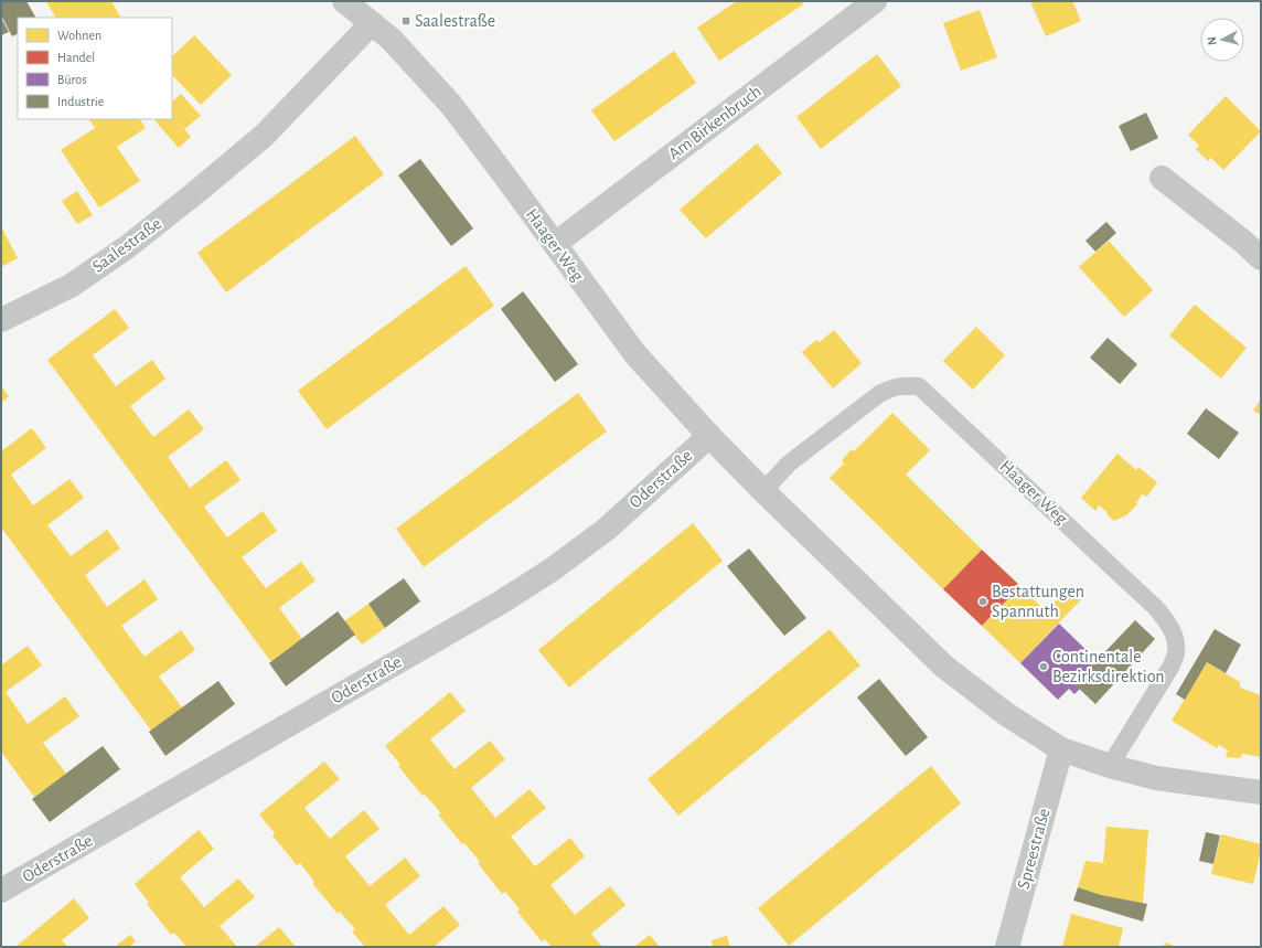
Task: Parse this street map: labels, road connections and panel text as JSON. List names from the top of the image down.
{
  "streets": {
    "street": [
      "Am Birkenbruch",
      "Saalestraße",
      "Haager Weg",
      "Oderstraße",
      "Spreestraße"
    ]
  },
  "crossings": [
    ["Am Birkenbruch", "Haager Weg"],
    ["Saalestraße", "Haager Weg"],
    ["Haager Weg", "Oderstraße"],
    ["Haager Weg", "Spreestraße"]
  ],
  "places": {
    "transit": ["Saalestraße"],
    "other": ["Bestattungen Spannuth", "Continentale Bezirksdirektion"]
  },
  "legend": [
    "Wohnen",
    "Handel",
    "Büros",
    "Industrie"
  ],
  "north": "left"
}
